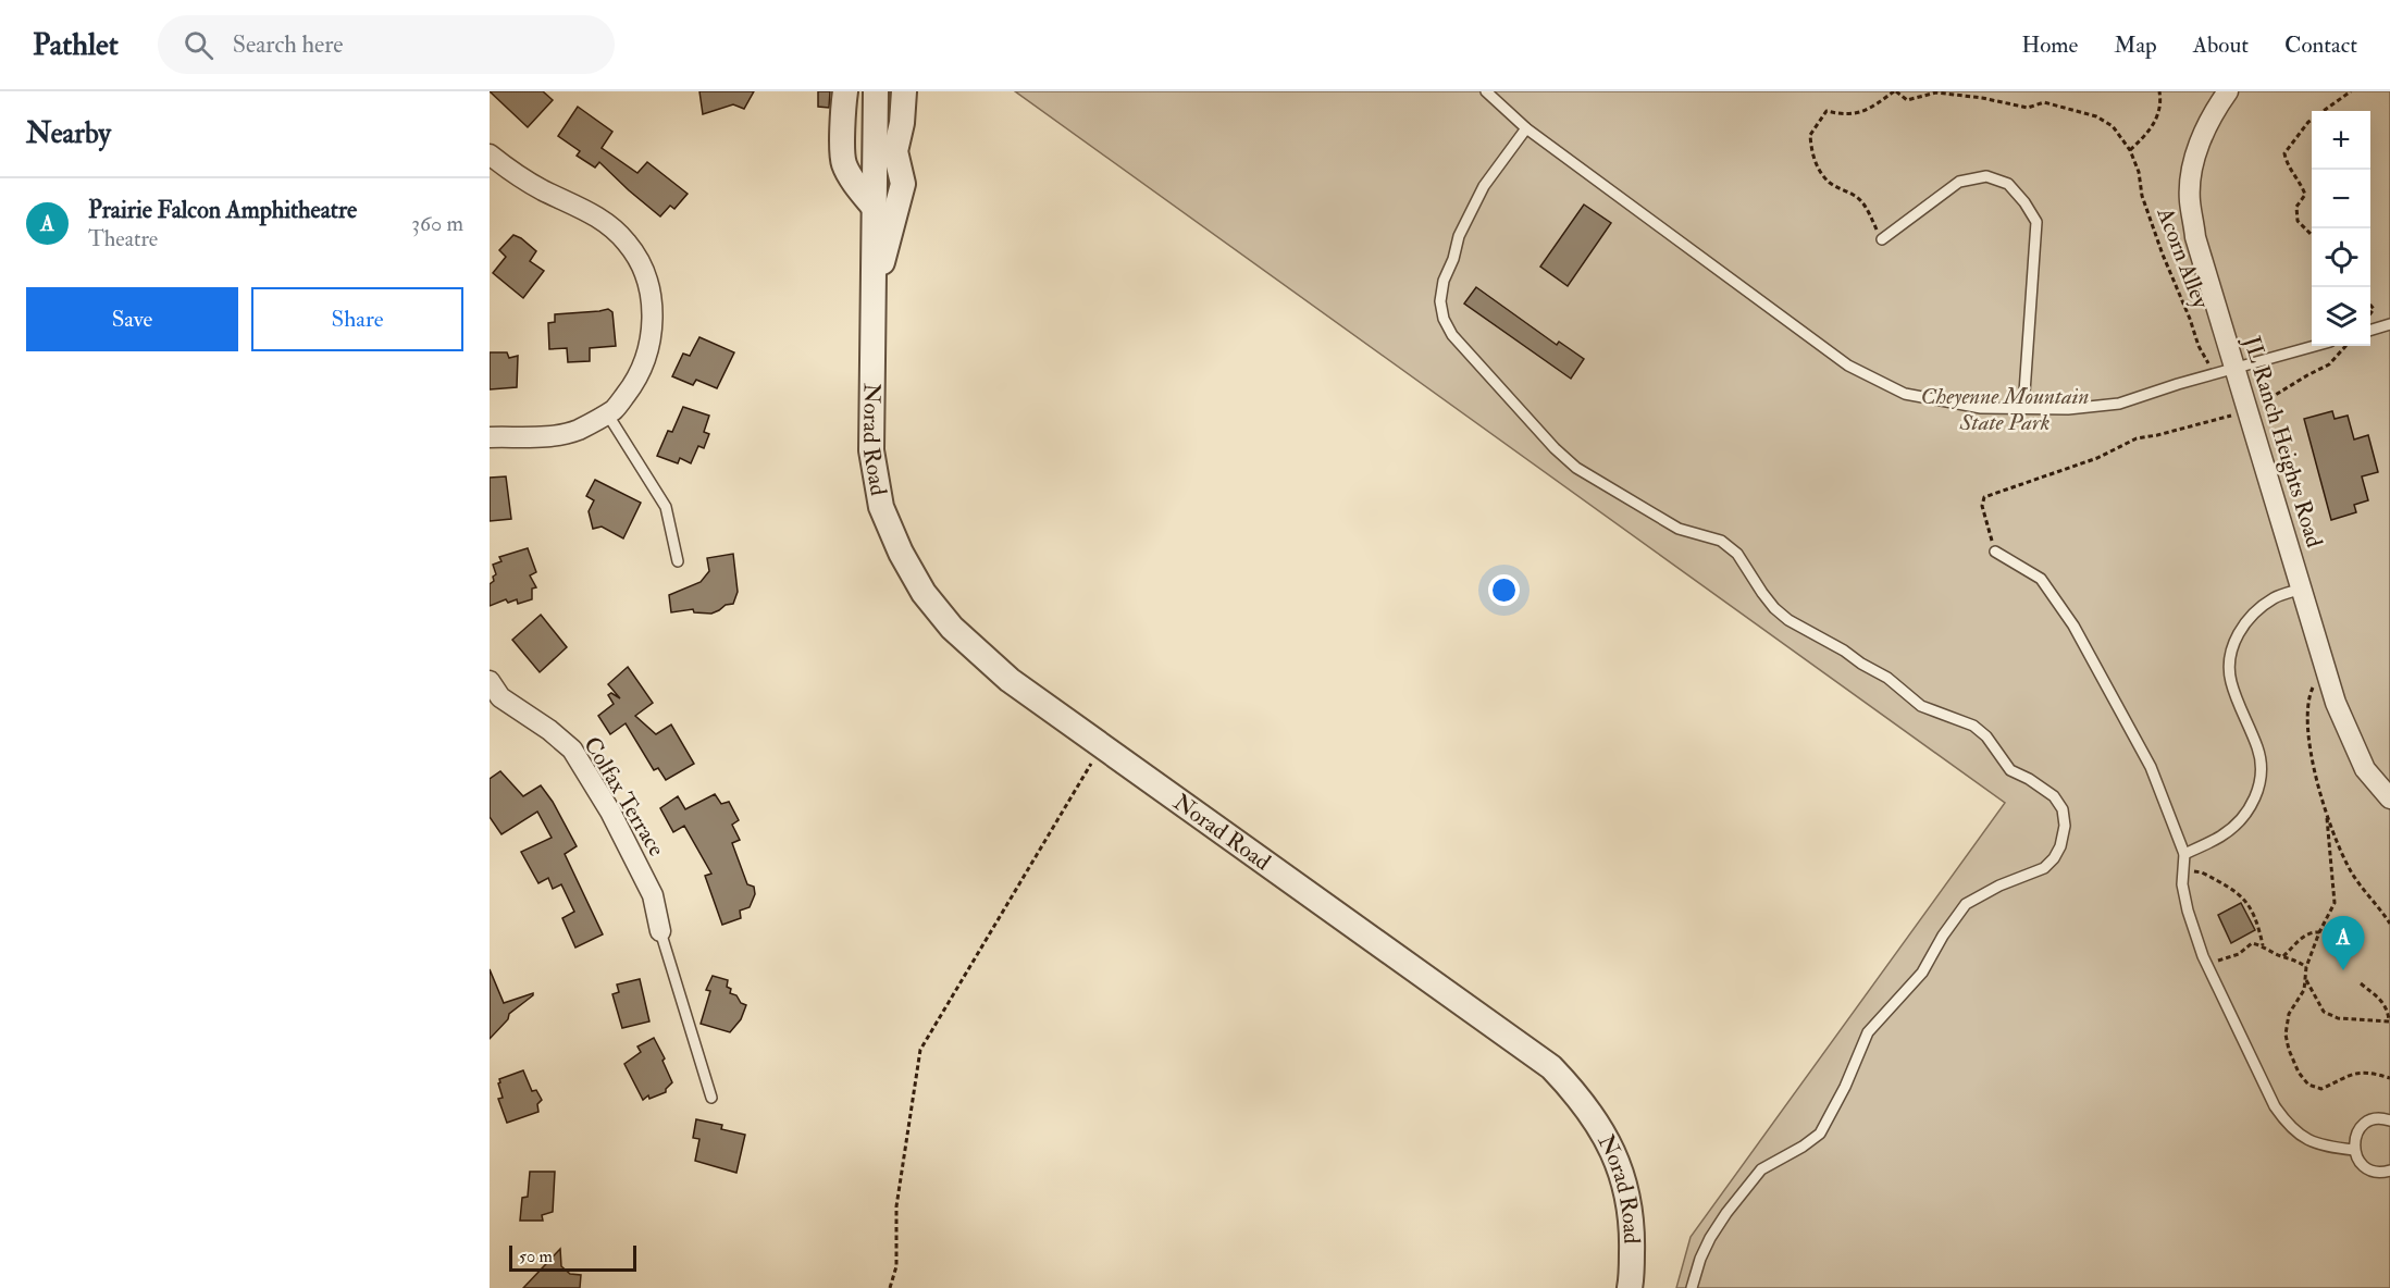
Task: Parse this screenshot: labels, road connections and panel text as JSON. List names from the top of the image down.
{
  "streets": {
    "street": ["Norad Road", "JL Ranch Heights Road", "Colfax Terrace"],
    "path": ["Acorn Alley"]
  },
  "parks": ["Cheyenne Mountain State Park"],
  "scale_bar": "50 m",
  "page": {
    "header": "Pathlet",
    "search": "Search here",
    "nav": [
      "Home",
      "Map",
      "About",
      "Contact"
    ],
    "heading": "Nearby",
    "map_buttons": ["+", "−"],
    "list": [
      {
        "mark": "A",
        "name": "Prairie Falcon Amphitheatre",
        "note": "Theatre",
        "value": "360 m"
      }
    ],
    "buttons": ["Save", "Share"],
    "pins": "A",
    "scale": "50 m"
  }
}
